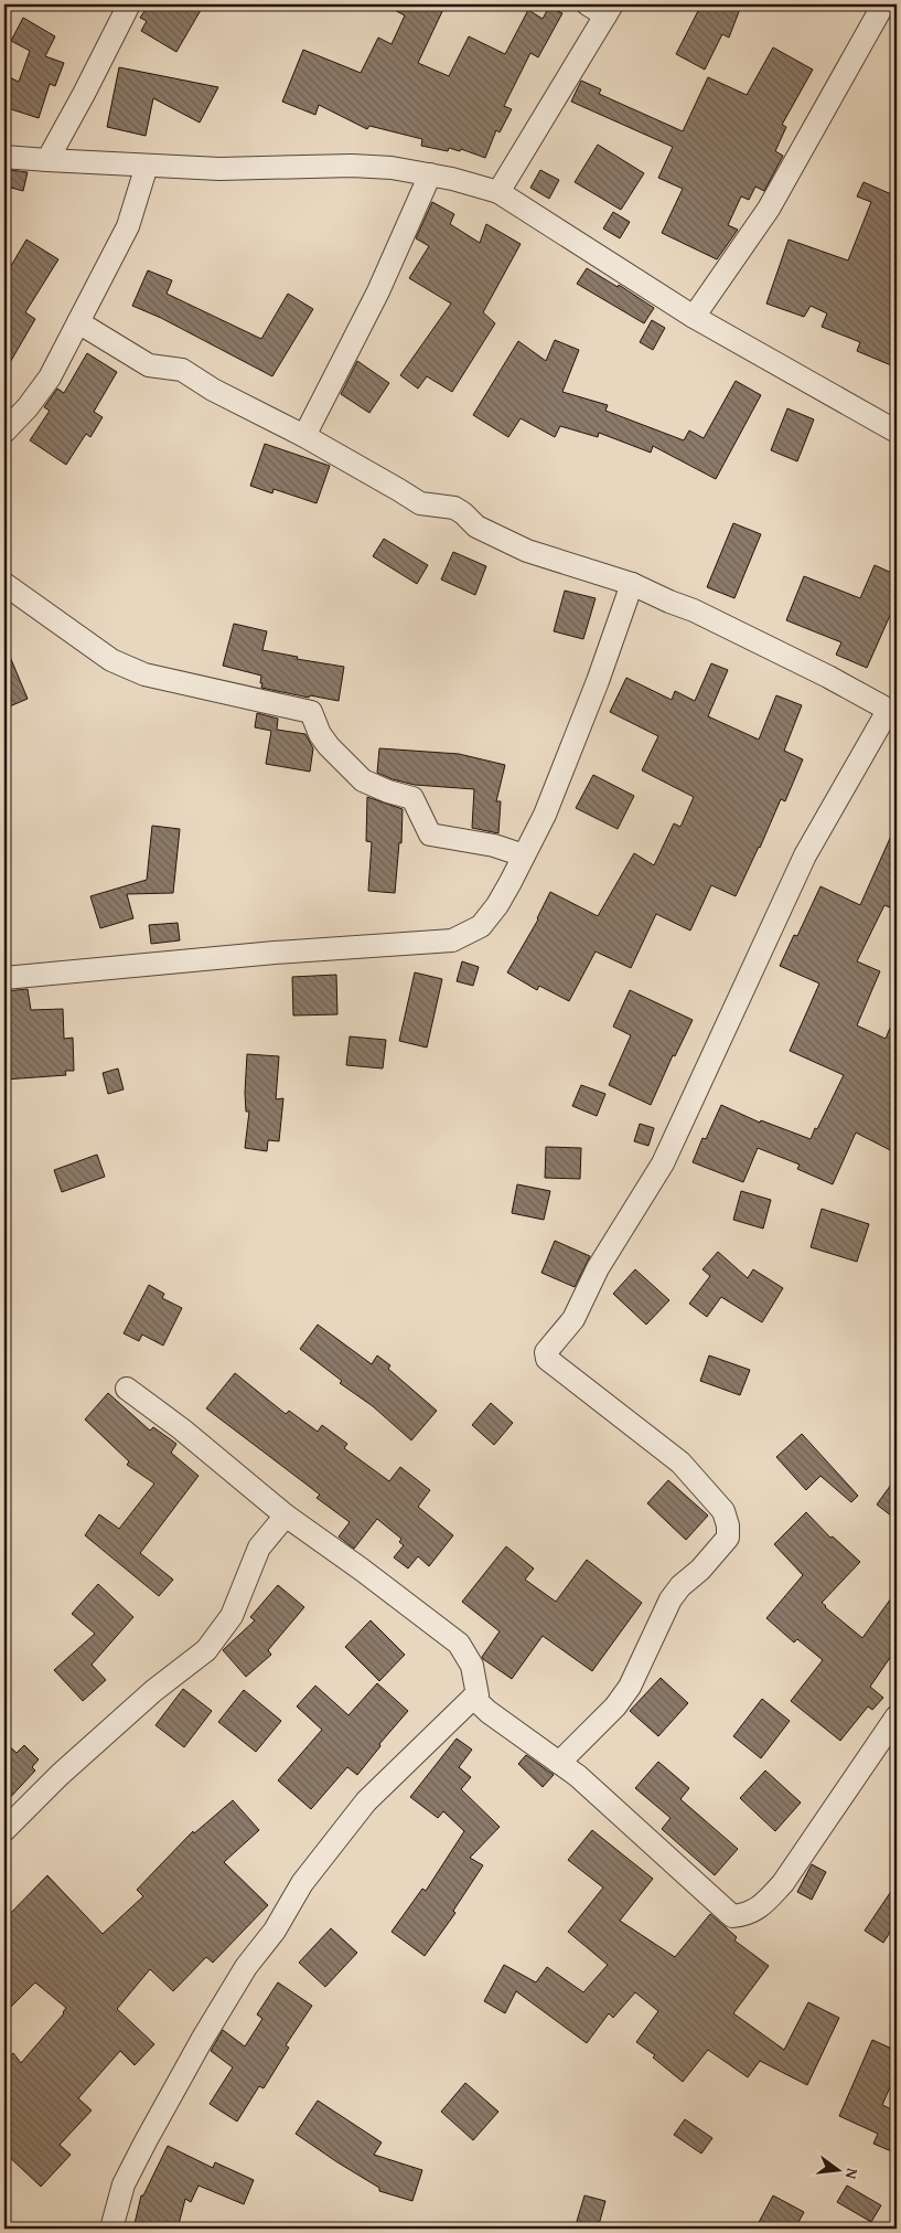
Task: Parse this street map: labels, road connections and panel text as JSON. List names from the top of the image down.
{
  "north": "right"
}
